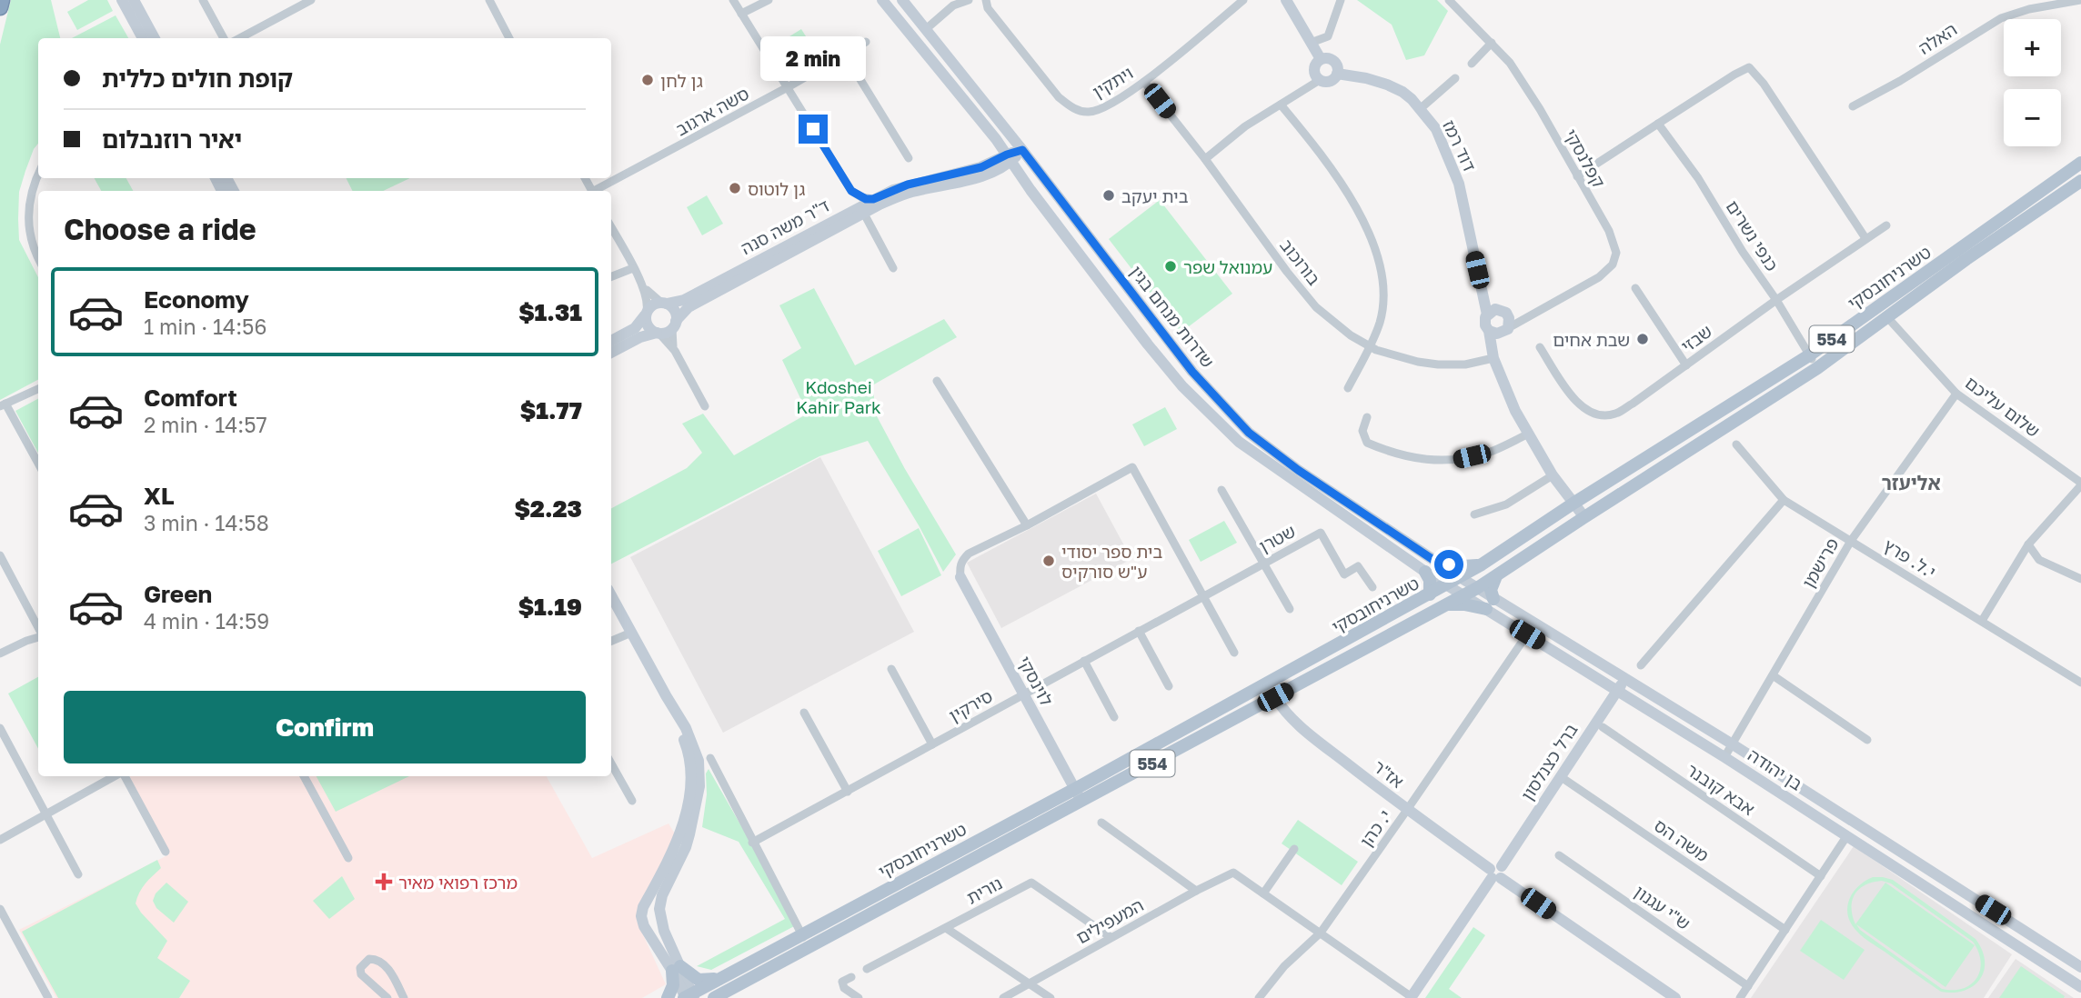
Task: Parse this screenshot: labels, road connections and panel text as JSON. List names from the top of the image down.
{
  "streets": {
    "main road": ["טשרניחובסקי", "554"],
    "street": [
      "האלה",
      "ויתקין",
      "סשה ארגוב",
      "דוד רמז",
      "קפלנסקי",
      "ד\"ר משה סנה",
      "כנפי נשרים",
      "בורוכוב",
      "שדרות מנחם בגין",
      "שבזי",
      "שלום עליכם",
      "שטרן",
      "י.ל. פרץ",
      "פרישמן",
      "לוינסקי",
      "סירקין",
      "ברל כצנלסון",
      "בן יהודה",
      "אז\"ר",
      "אבא קובנר",
      "י. כהן",
      "משה הס",
      "נורית",
      "ש\"י עגנון",
      "המעפילים"
    ]
  },
  "crossings": [
    ["ויתקין", "בורוכוב"],
    ["דוד רמז", "קפלנסקי"],
    ["ד\"ר משה סנה", "שדרות מנחם בגין"],
    ["כנפי נשרים", "טשרניחובסקי"],
    ["כנפי נשרים", "שבזי"],
    ["טשרניחובסקי", "שדרות מנחם בגין"],
    ["טשרניחובסקי", "שלום עליכם"],
    ["טשרניחובסקי", "לוינסקי"],
    ["טשרניחובסקי", "בן יהודה"],
    ["טשרניחובסקי", "אז\"ר"],
    ["שדרות מנחם בגין", "בן יהודה"],
    ["שלום עליכם", "פרישמן"],
    ["שטרן", "סירקין"],
    ["י.ל. פרץ", "פרישמן"],
    ["פרישמן", "בן יהודה"],
    ["לוינסקי", "סירקין"],
    ["ברל כצנלסון", "בן יהודה"],
    ["ברל כצנלסון", "אז\"ר"],
    ["ברל כצנלסון", "משה הס"],
    ["בן יהודה", "י. כהן"],
    ["אז\"ר", "י. כהן"],
    ["נורית", "המעפילים"]
  ],
  "districts": ["אליעזר"],
  "parks": ["Kdoshei Kahir Park"],
  "places": {
    "other": [
      "גן לחן",
      "גן לוטוס",
      "בית יעקב",
      "עמנואל שפר",
      "שבת אחים",
      "בית ספר יסודי ע\"ש סורקיס"
    ],
    "health": ["מרכז רפואי מאיר"]
  },
  "page": {
    "map_buttons": ["+", "−"],
    "bubble": "2 min",
    "banner": ["קופת חולים כללית", "יאיר רוזנבלום"],
    "heading": "Choose a ride",
    "list": [
      {
        "name": "Economy",
        "note": "1 min · 14:56",
        "value": "$1.31"
      },
      {
        "name": "Comfort",
        "note": "2 min · 14:57",
        "value": "$1.77"
      },
      {
        "name": "XL",
        "note": "3 min · 14:58",
        "value": "$2.23"
      },
      {
        "name": "Green",
        "note": "4 min · 14:59",
        "value": "$1.19"
      }
    ],
    "buttons": "Confirm"
  }
}
